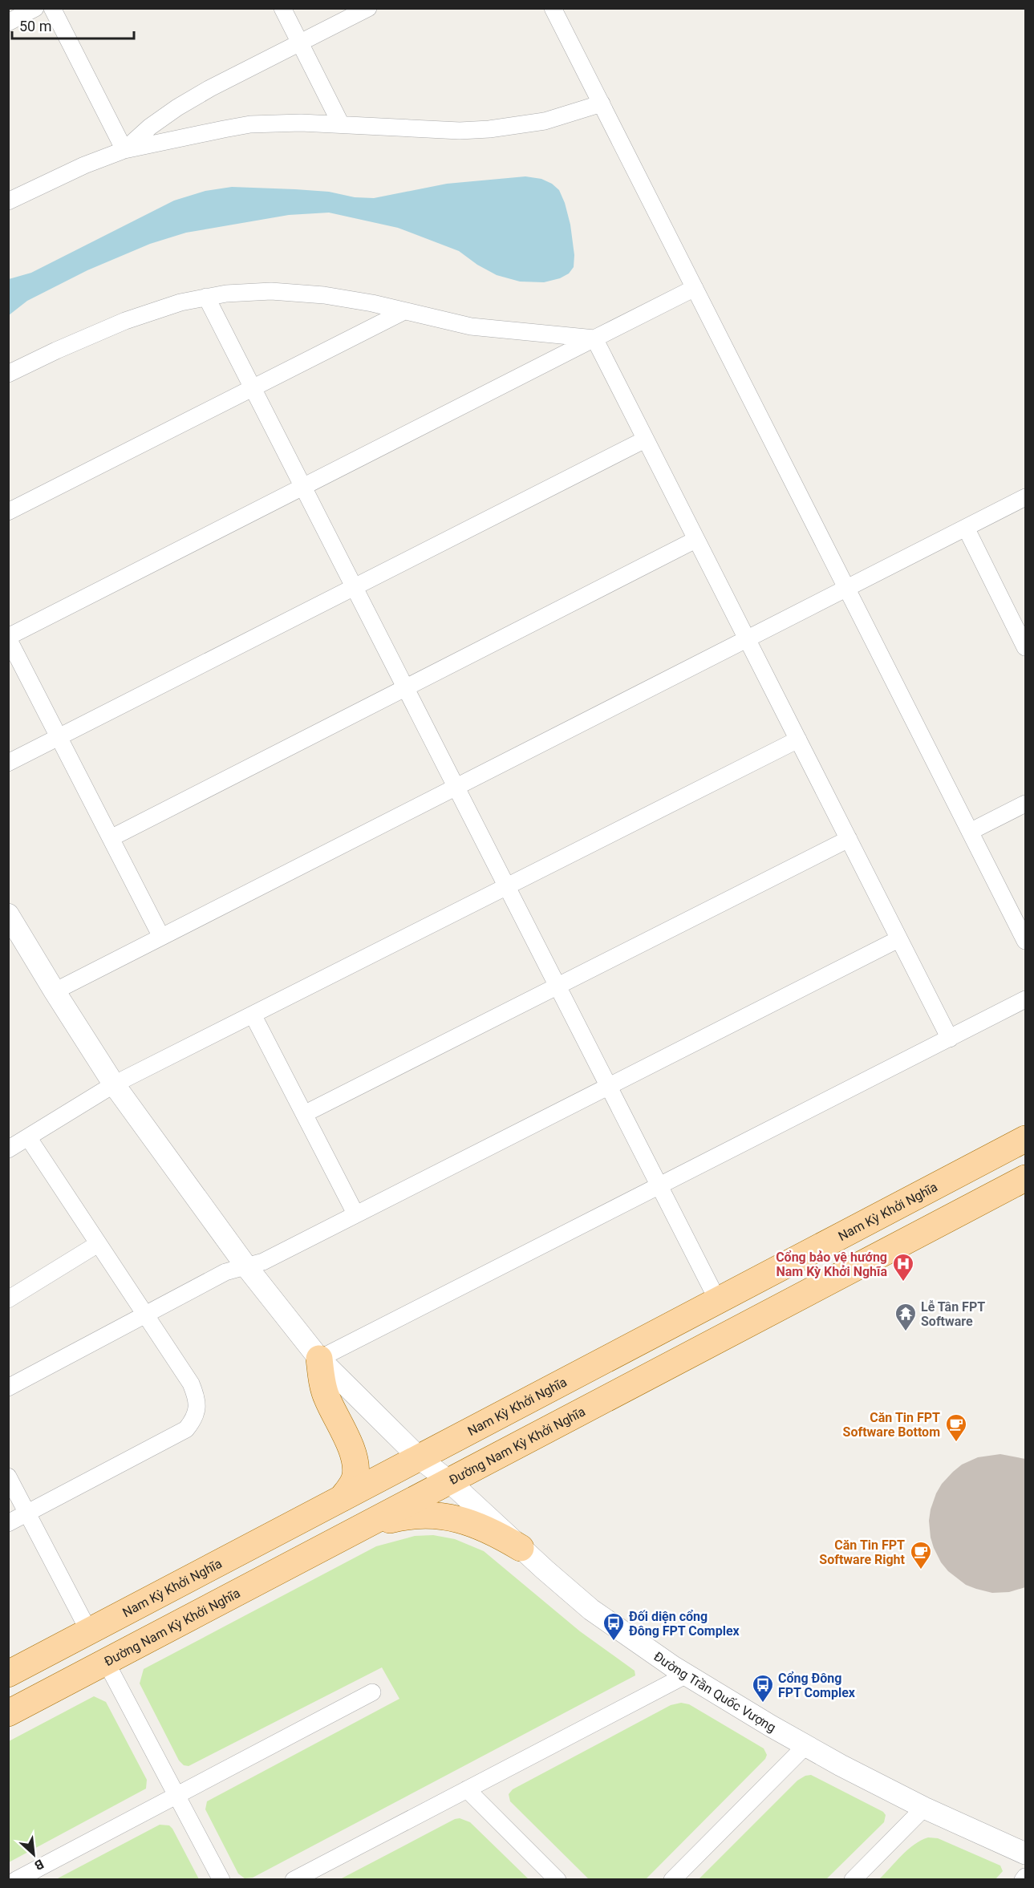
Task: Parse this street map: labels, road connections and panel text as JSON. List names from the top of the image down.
{
  "streets": {
    "main road": ["Nam Kỳ Khởi Nghĩa", "Đường Nam Kỳ Khởi Nghĩa"],
    "street": ["Đường Trần Quốc Vượng"]
  },
  "crossings": [
    ["Nam Kỳ Khởi Nghĩa", "Đường Trần Quốc Vượng"],
    ["Đường Nam Kỳ Khởi Nghĩa", "Đường Trần Quốc Vượng"]
  ],
  "places": {
    "hospital": ["Cổng bảo vệ hướng Nam Kỳ Khởi Nghĩa"],
    "temple": ["Lễ Tân FPT Software"],
    "cafe": ["Căn Tin FPT Software Bottom", "Căn Tin FPT Software Right"],
    "bus stop": ["Đối diện cổng Đông FPT Complex", "Cổng Đông FPT Complex"]
  },
  "scale_bar": "50 m",
  "north": "bottom right"
}
